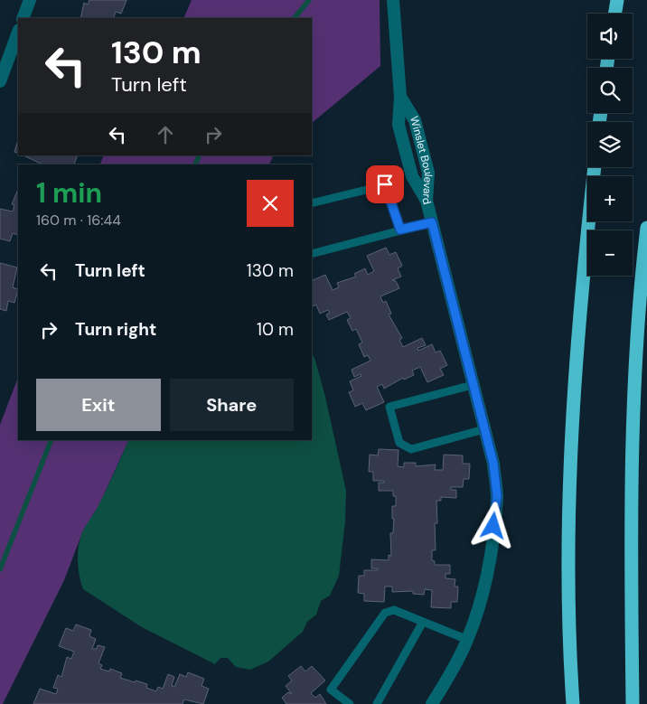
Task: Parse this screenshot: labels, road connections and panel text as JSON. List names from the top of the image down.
{
  "streets": {
    "street": ["Winslet Boulevard"]
  },
  "page": {
    "map_buttons": ["+", "−"],
    "turn": ["130 m", "Turn left"],
    "heading": ["1 min", "160 m · 16:44"],
    "list": [
      {
        "name": "Turn left",
        "value": "130 m"
      },
      {
        "name": "Turn right",
        "value": "10 m"
      }
    ],
    "buttons": ["Exit", "Share"]
  }
}
